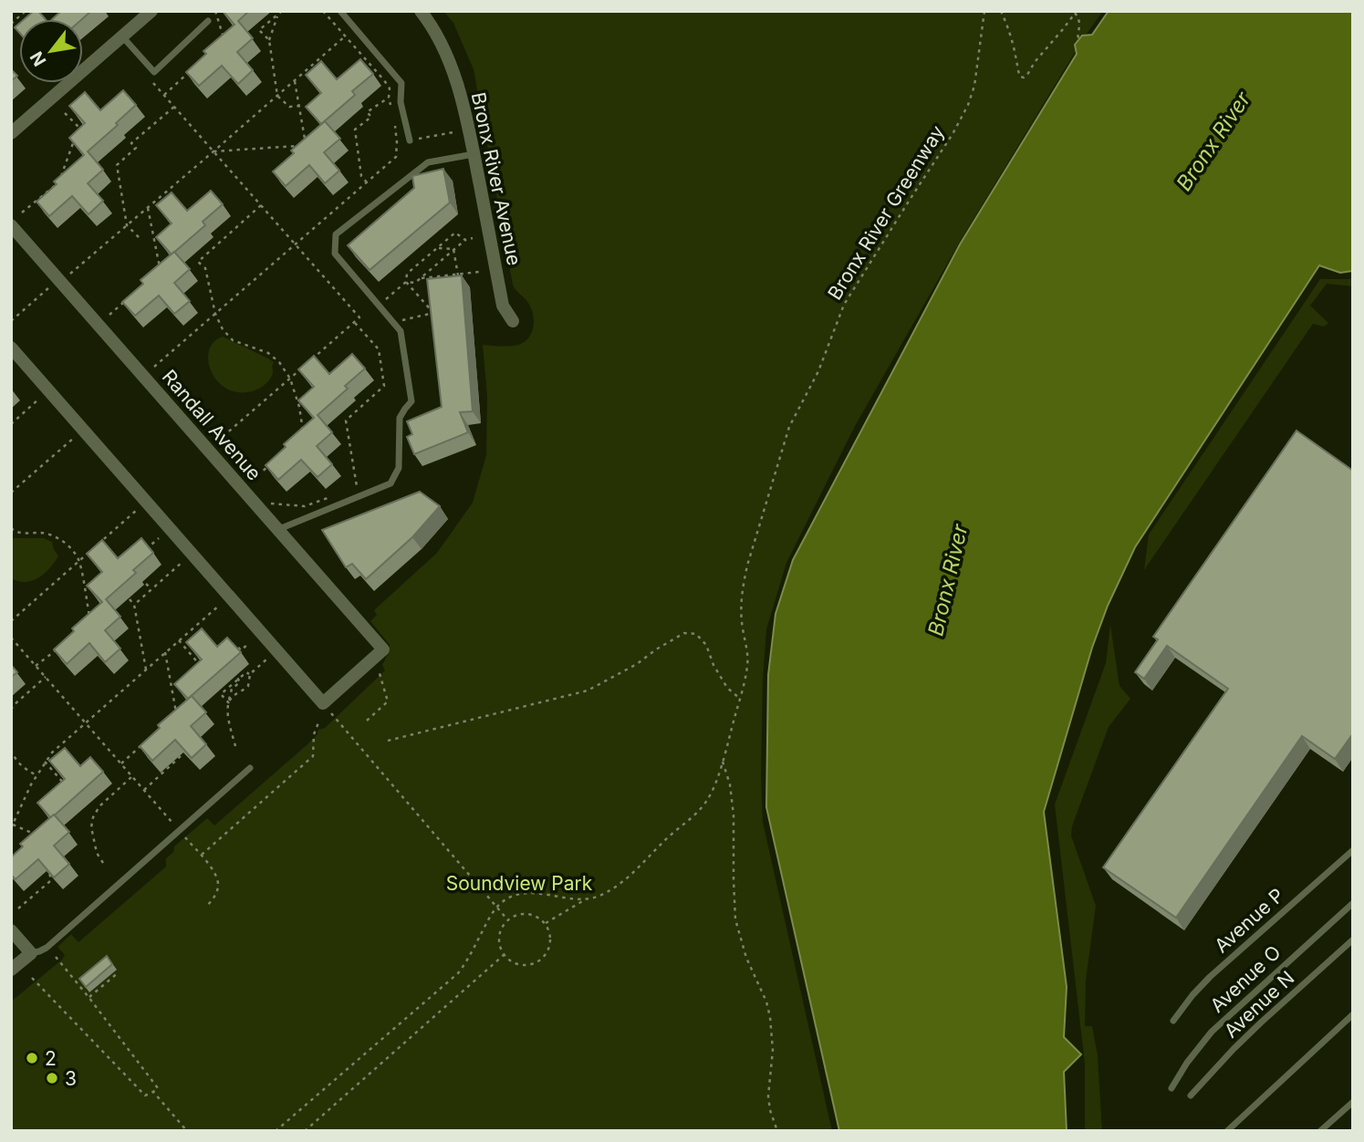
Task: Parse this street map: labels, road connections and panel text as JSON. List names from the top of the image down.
{
  "streets": {
    "street": ["Bronx River Avenue", "Randall Avenue"],
    "lane": ["Avenue P", "Avenue O", "Avenue N"],
    "path": ["Bronx River Greenway"]
  },
  "water": ["Bronx River"],
  "parks": ["Soundview Park"],
  "places": ["2", "3"],
  "north": "bottom left"
}
